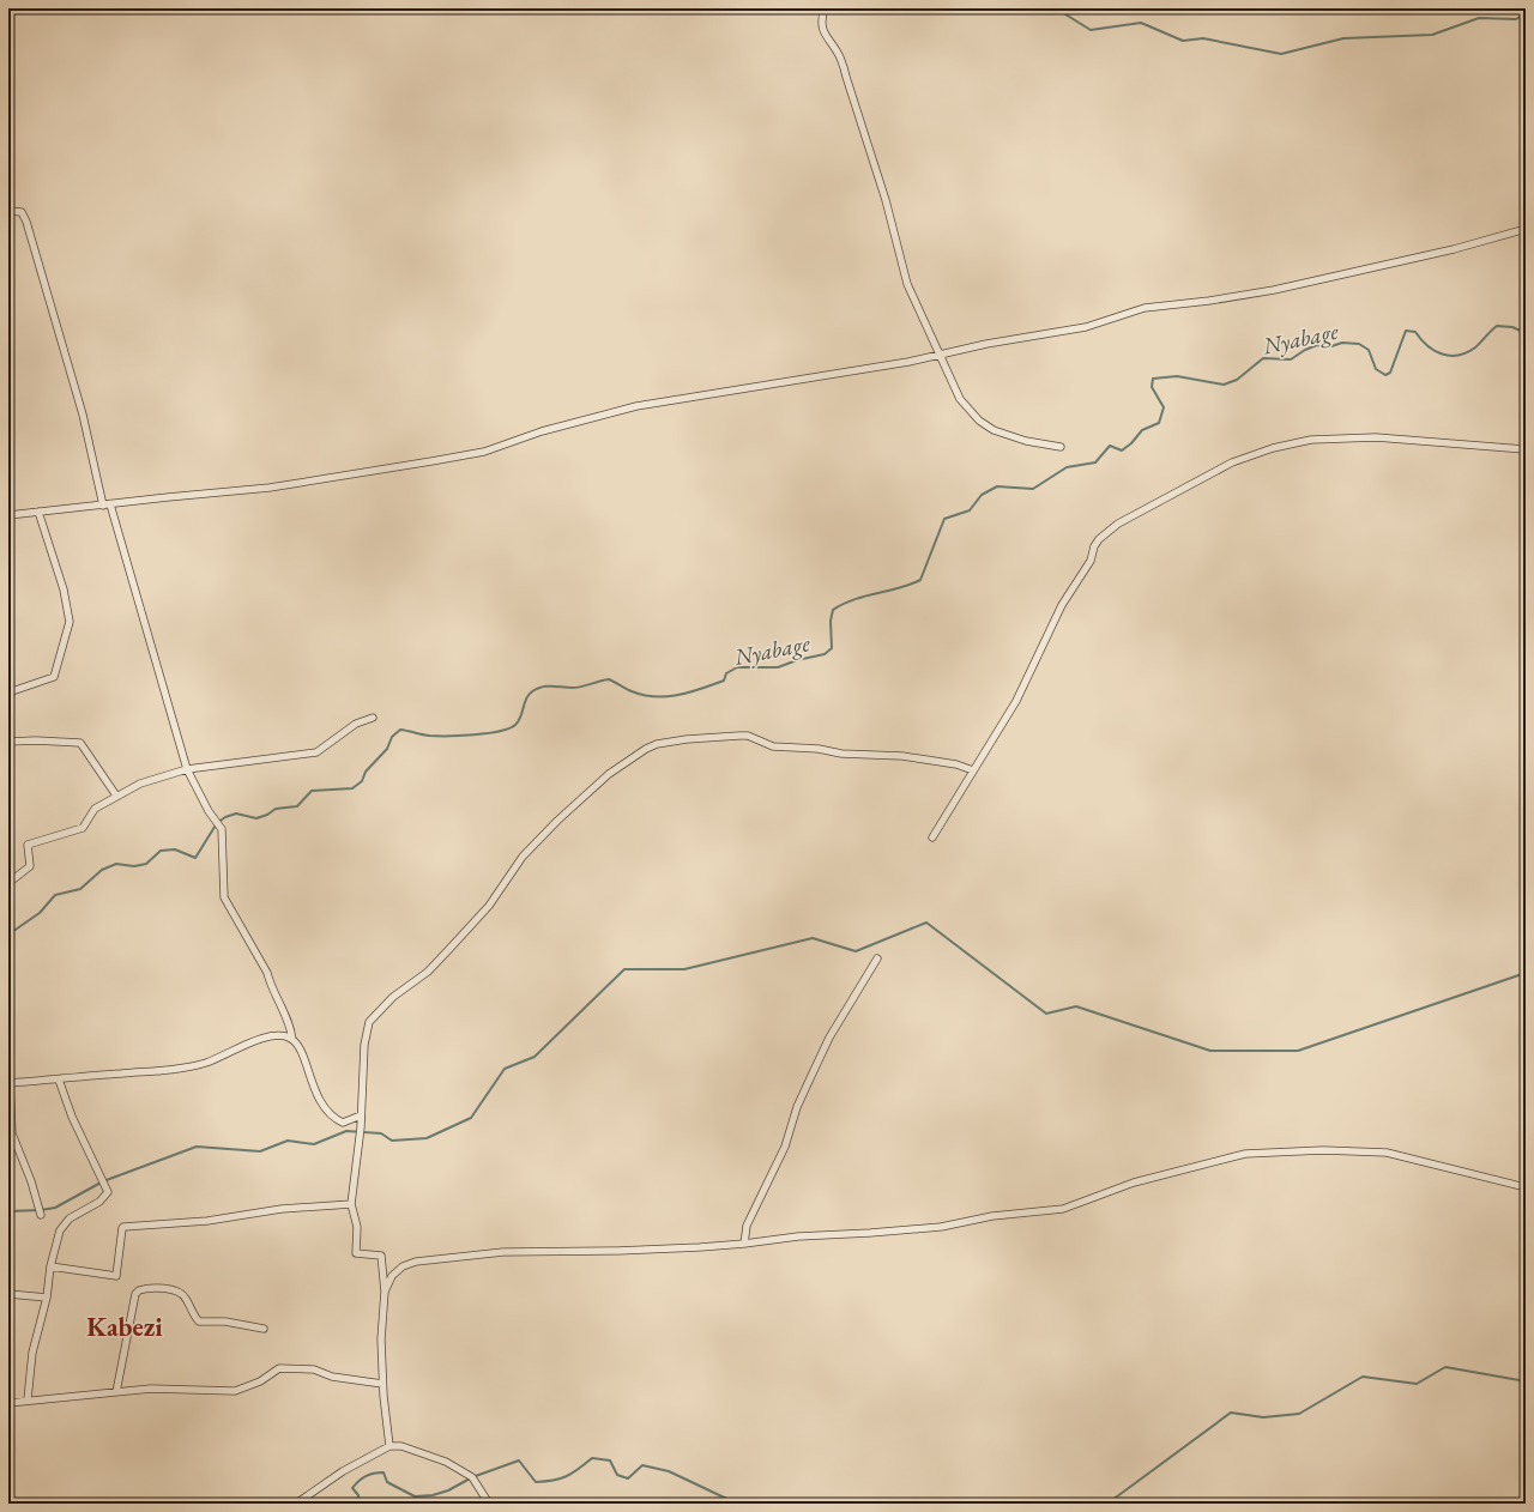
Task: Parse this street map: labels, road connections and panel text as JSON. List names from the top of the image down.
{
  "districts": ["Kabezi"],
  "water": ["Nyabage"]
}
